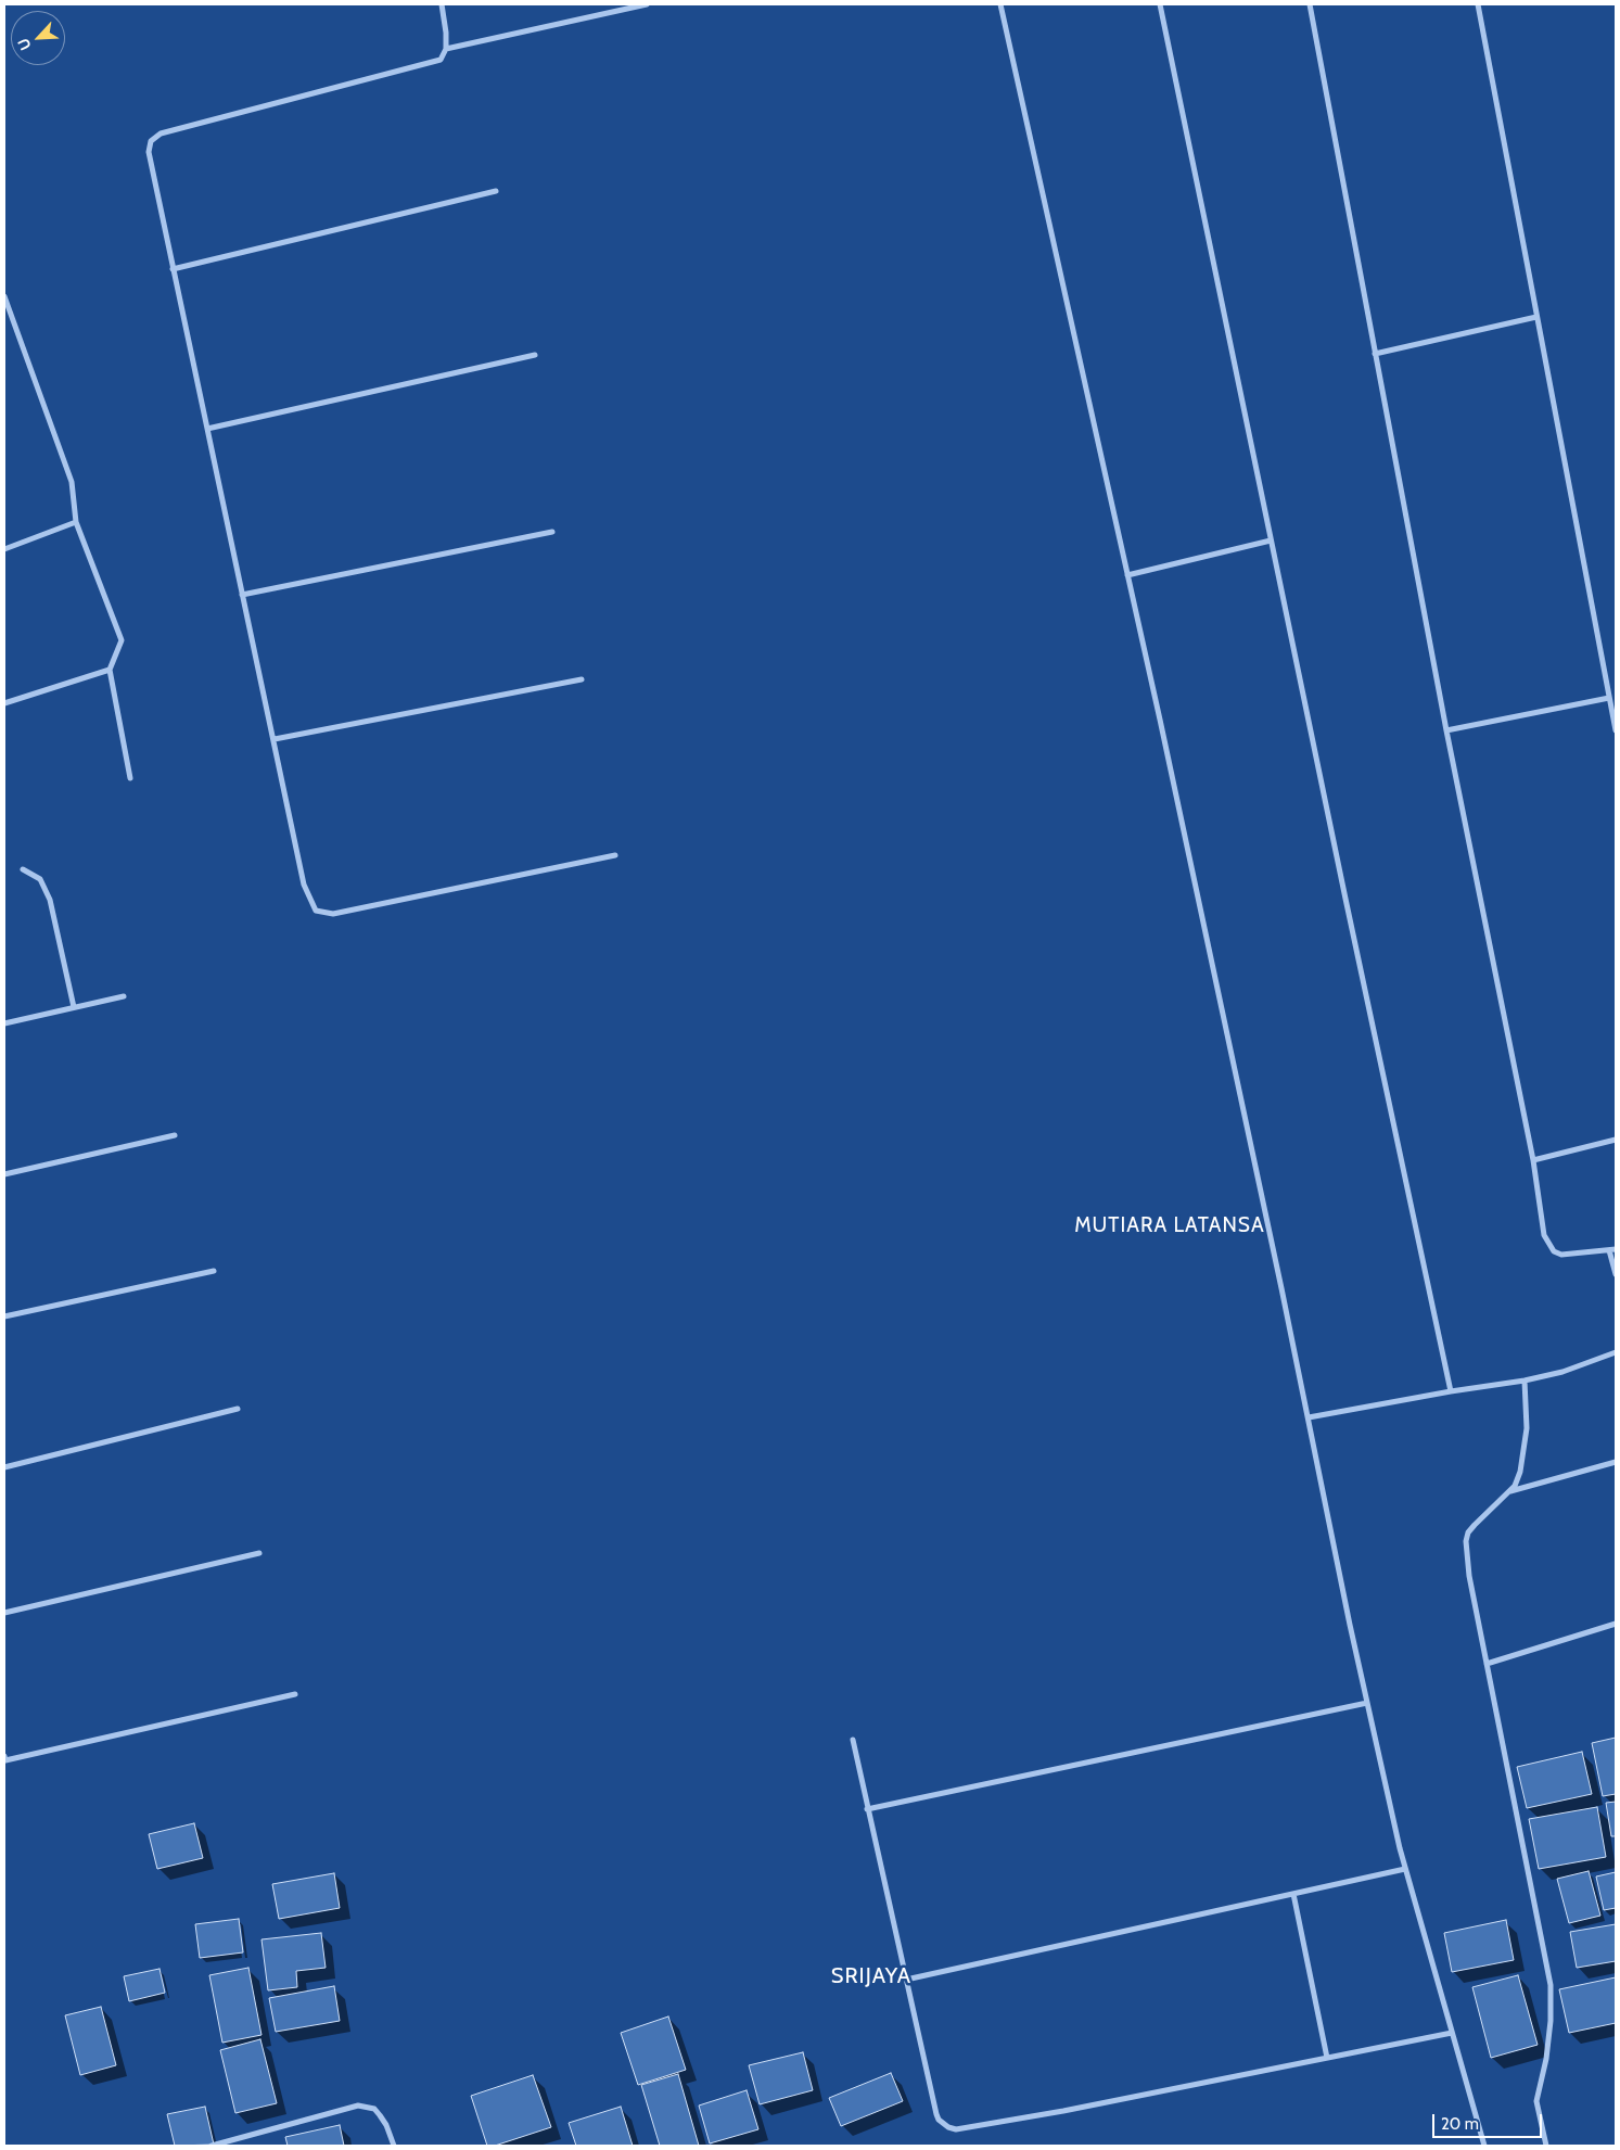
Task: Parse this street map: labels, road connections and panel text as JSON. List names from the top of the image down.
{
  "districts": ["MUTIARA LATANSA", "SRIJAYA"],
  "scale_bar": "20 m",
  "north": "bottom left"
}
